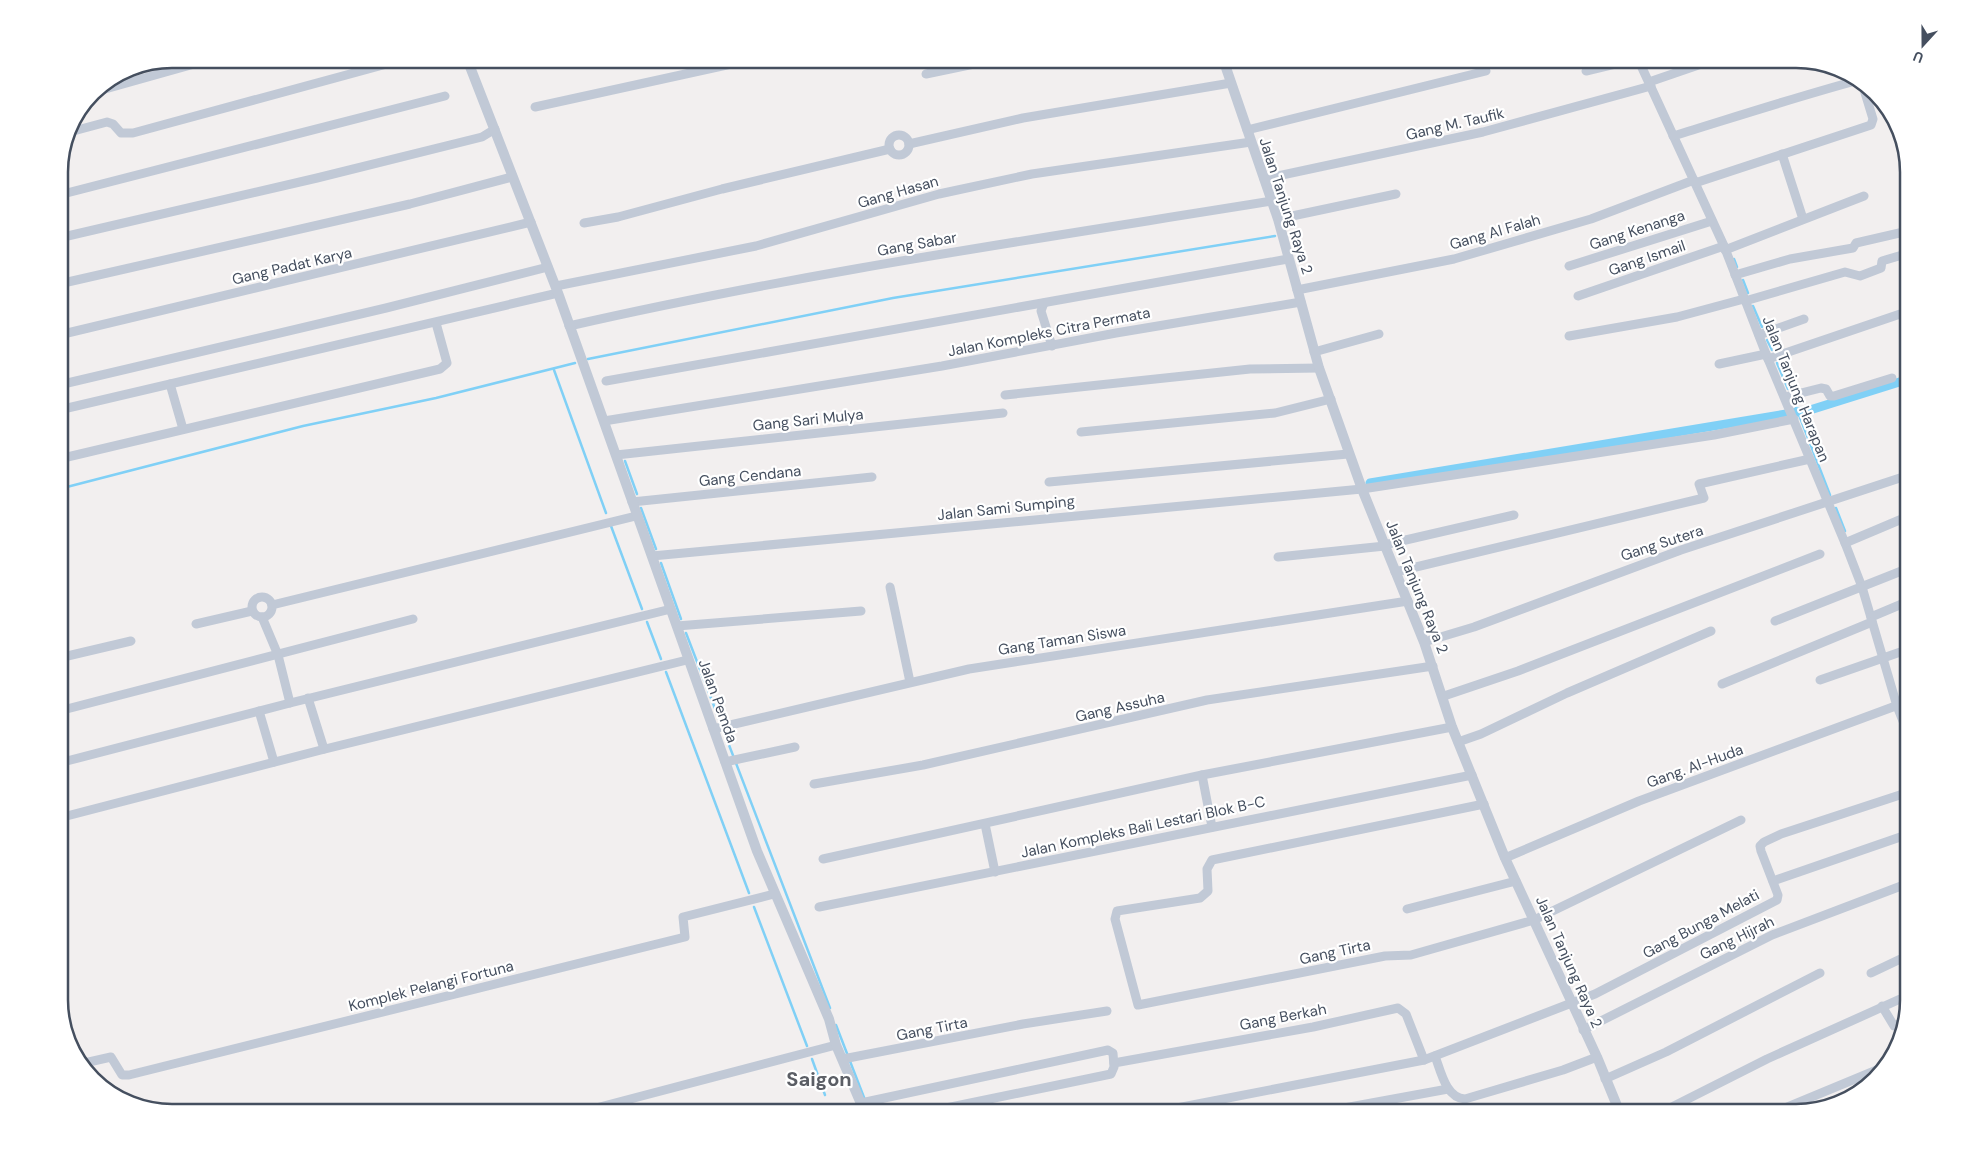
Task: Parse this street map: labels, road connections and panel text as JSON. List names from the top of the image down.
{
  "streets": {
    "street": [
      "Gang M. Taufik",
      "Gang Hasan",
      "Jalan Tanjung Raya 2",
      "Gang Kenanga",
      "Gang Al Falah",
      "Gang Sabar",
      "Gang Ismail",
      "Gang Padat Karya",
      "Jalan Kompleks Citra Permata",
      "Jalan Tanjung Harapan",
      "Gang Sari Mulya",
      "Gang Cendana",
      "Jalan Sami Sumping",
      "Gang Sutera",
      "Gang Taman Siswa",
      "Jalan Pemda",
      "Gang Assuha",
      "Gang. Al-Huda",
      "Jalan Kompleks Bali Lestari Blok B-C",
      "Gang Bunga Melati",
      "Gang Hijrah",
      "Gang Tirta",
      "Komplek Pelangi Fortuna",
      "Gang Berkah"
    ]
  },
  "crossings": [
    ["Gang M. Taufik", "Jalan Tanjung Raya 2"],
    ["Gang M. Taufik", "Jalan Tanjung Harapan"],
    ["Gang Hasan", "Jalan Tanjung Raya 2"],
    ["Gang Hasan", "Jalan Pemda"],
    ["Jalan Tanjung Raya 2", "Gang Al Falah"],
    ["Jalan Tanjung Raya 2", "Gang Sabar"],
    ["Jalan Tanjung Raya 2", "Jalan Kompleks Citra Permata"],
    ["Jalan Tanjung Raya 2", "Jalan Sami Sumping"],
    ["Jalan Tanjung Raya 2", "Gang Sutera"],
    ["Jalan Tanjung Raya 2", "Gang Taman Siswa"],
    ["Jalan Tanjung Raya 2", "Gang Assuha"],
    ["Jalan Tanjung Raya 2", "Gang. Al-Huda"],
    ["Jalan Tanjung Raya 2", "Jalan Kompleks Bali Lestari Blok B-C"],
    ["Jalan Tanjung Raya 2", "Gang Bunga Melati"],
    ["Jalan Tanjung Raya 2", "Gang Hijrah"],
    ["Jalan Tanjung Raya 2", "Gang Tirta"],
    ["Gang Kenanga", "Jalan Tanjung Harapan"],
    ["Gang Al Falah", "Jalan Tanjung Harapan"],
    ["Gang Sabar", "Jalan Pemda"],
    ["Gang Ismail", "Jalan Tanjung Harapan"],
    ["Gang Padat Karya", "Jalan Pemda"],
    ["Jalan Kompleks Citra Permata", "Jalan Pemda"],
    ["Jalan Tanjung Harapan", "Jalan Sami Sumping"],
    ["Jalan Tanjung Harapan", "Gang Sutera"],
    ["Jalan Tanjung Harapan", "Gang. Al-Huda"],
    ["Gang Sari Mulya", "Jalan Pemda"],
    ["Gang Cendana", "Jalan Pemda"],
    ["Jalan Sami Sumping", "Jalan Pemda"],
    ["Gang Taman Siswa", "Jalan Pemda"],
    ["Jalan Pemda", "Gang Tirta"],
    ["Jalan Pemda", "Komplek Pelangi Fortuna"]
  ],
  "districts": ["Saigon"],
  "north": "bottom"
}
